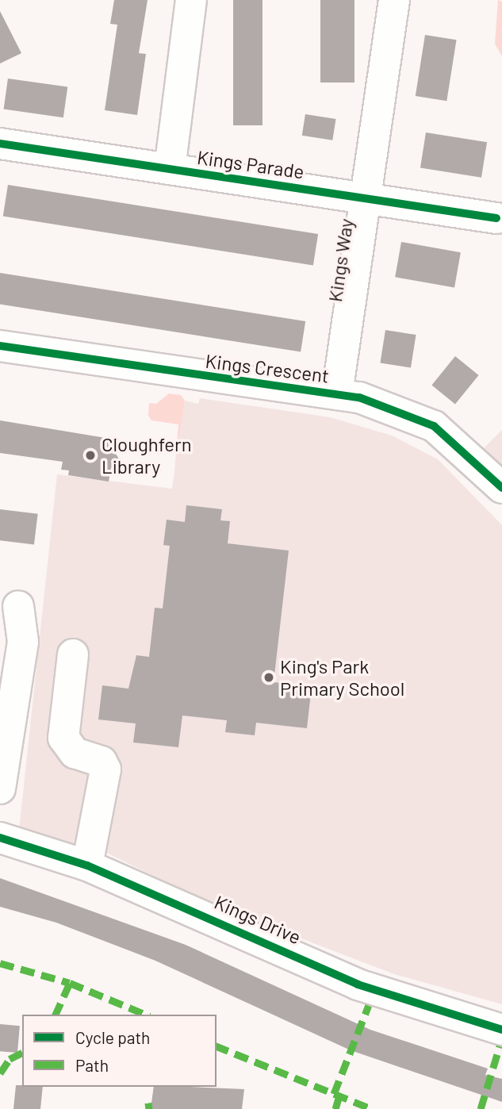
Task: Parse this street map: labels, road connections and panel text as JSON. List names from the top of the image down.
{
  "streets": {
    "street": [
      "Kings Parade",
      "Kings Way",
      "Kings Crescent",
      "Kings Drive"
    ]
  },
  "crossings": [
    ["Kings Parade", "Kings Way"],
    ["Kings Way", "Kings Crescent"]
  ],
  "places": ["Cloughfern Library", "King's Park Primary School"],
  "legend": ["Cycle path", "Path"]
}
